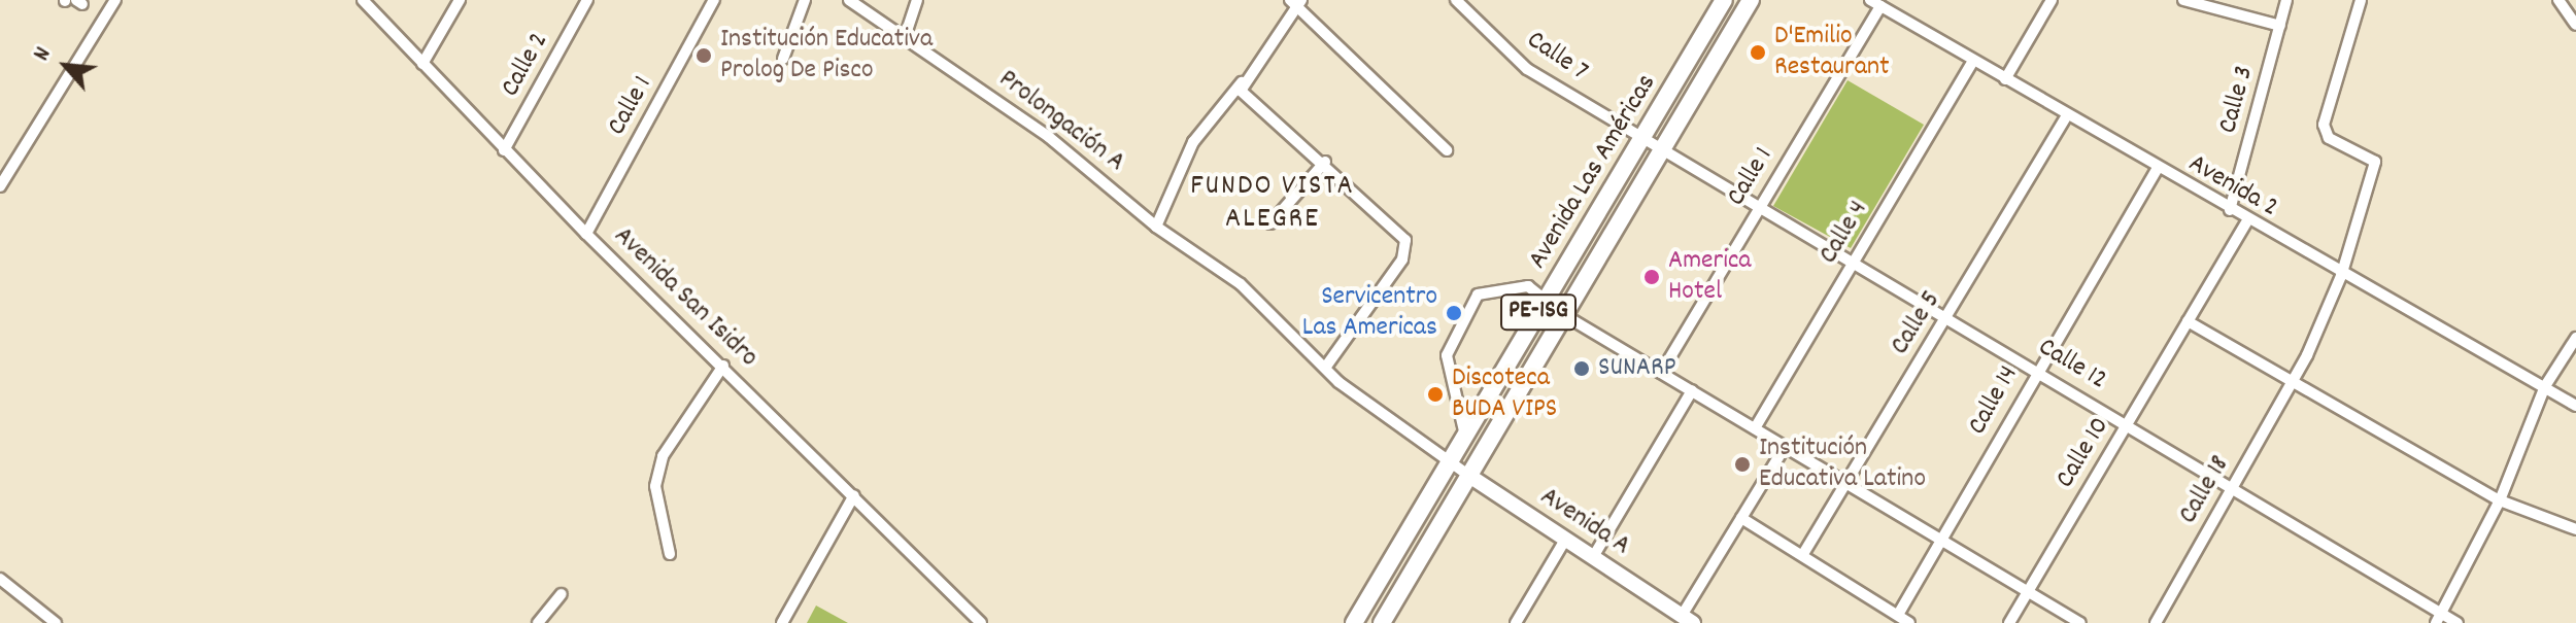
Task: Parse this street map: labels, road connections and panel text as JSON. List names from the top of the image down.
{
  "streets": {
    "main road": ["Avenida Las Américas", "PE-1SG"],
    "street": [
      "Calle 7",
      "Calle 2",
      "Calle 3",
      "Calle 1",
      "Prolongación A",
      "Avenida 2",
      "Calle 4",
      "Avenida San Isidro",
      "Calle 5",
      "Calle 12",
      "Calle 14",
      "Calle 10",
      "Calle 18",
      "Avenida A"
    ]
  },
  "crossings": [
    ["Calle 7", "Avenida Las Américas"],
    ["Calle 7", "Calle 12"],
    ["Calle 2", "Avenida San Isidro"],
    ["Calle 3", "Avenida 2"],
    ["Calle 1", "Avenida 2"],
    ["Calle 1", "Avenida San Isidro"],
    ["Calle 1", "Calle 12"],
    ["Prolongación A", "Avenida A"],
    ["Avenida Las Américas", "Calle 12"],
    ["Avenida Las Américas", "Avenida A"],
    ["Avenida 2", "Calle 4"],
    ["Avenida 2", "Calle 5"],
    ["Avenida 2", "Calle 14"],
    ["Avenida 2", "Calle 10"],
    ["Avenida 2", "Calle 18"],
    ["Calle 4", "Calle 12"],
    ["Calle 5", "Calle 12"],
    ["Calle 12", "Calle 14"],
    ["Calle 12", "Calle 10"],
    ["Calle 12", "Calle 18"]
  ],
  "districts": ["FUNDO VISTA ALEGRE"],
  "places": [
    "D'Emilio Restaurant",
    "Institución Educativa Prolog De Pisco",
    "America Hotel",
    "Servicentro Las Americas",
    "SUNARP",
    "Discoteca BUDA VIPS",
    "Institución Educativa Latino"
  ],
  "north": "top left"
}
